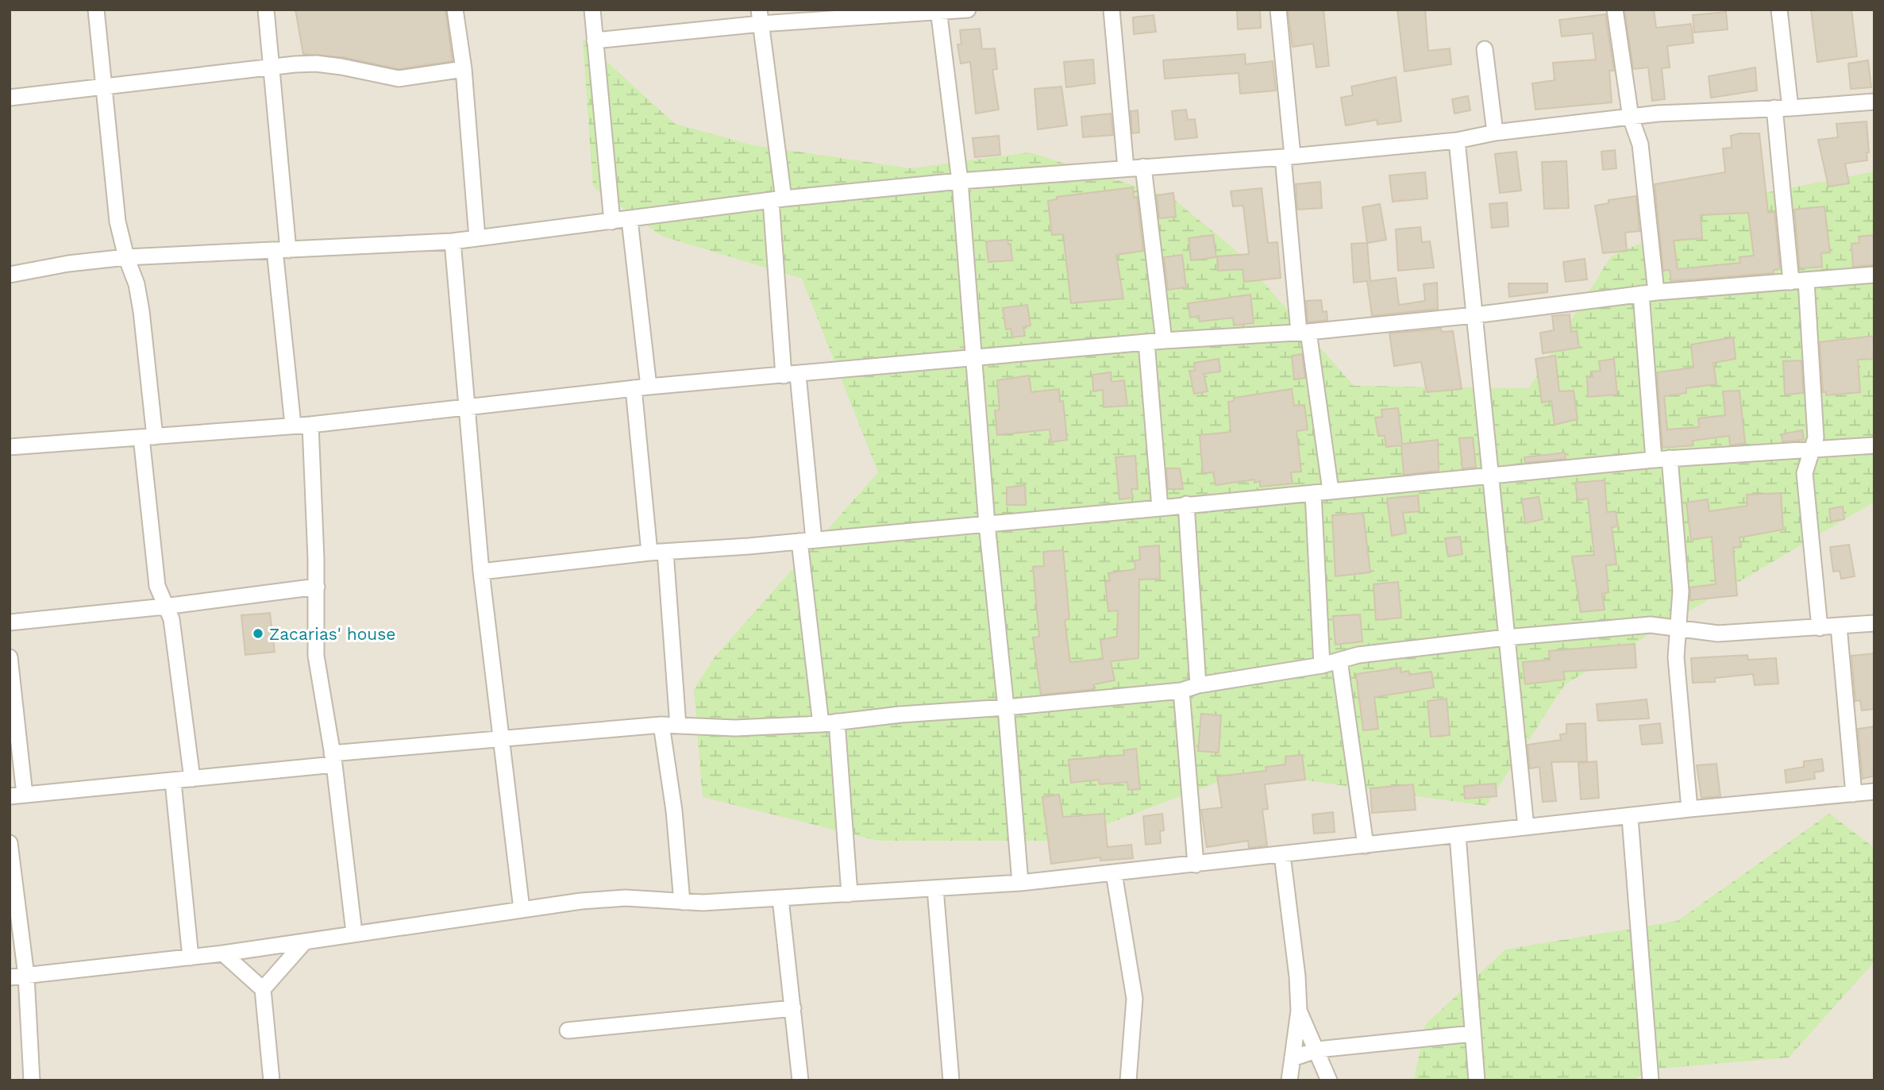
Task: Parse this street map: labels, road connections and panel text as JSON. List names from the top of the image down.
{
  "places": ["Zacarias' house"]
}
